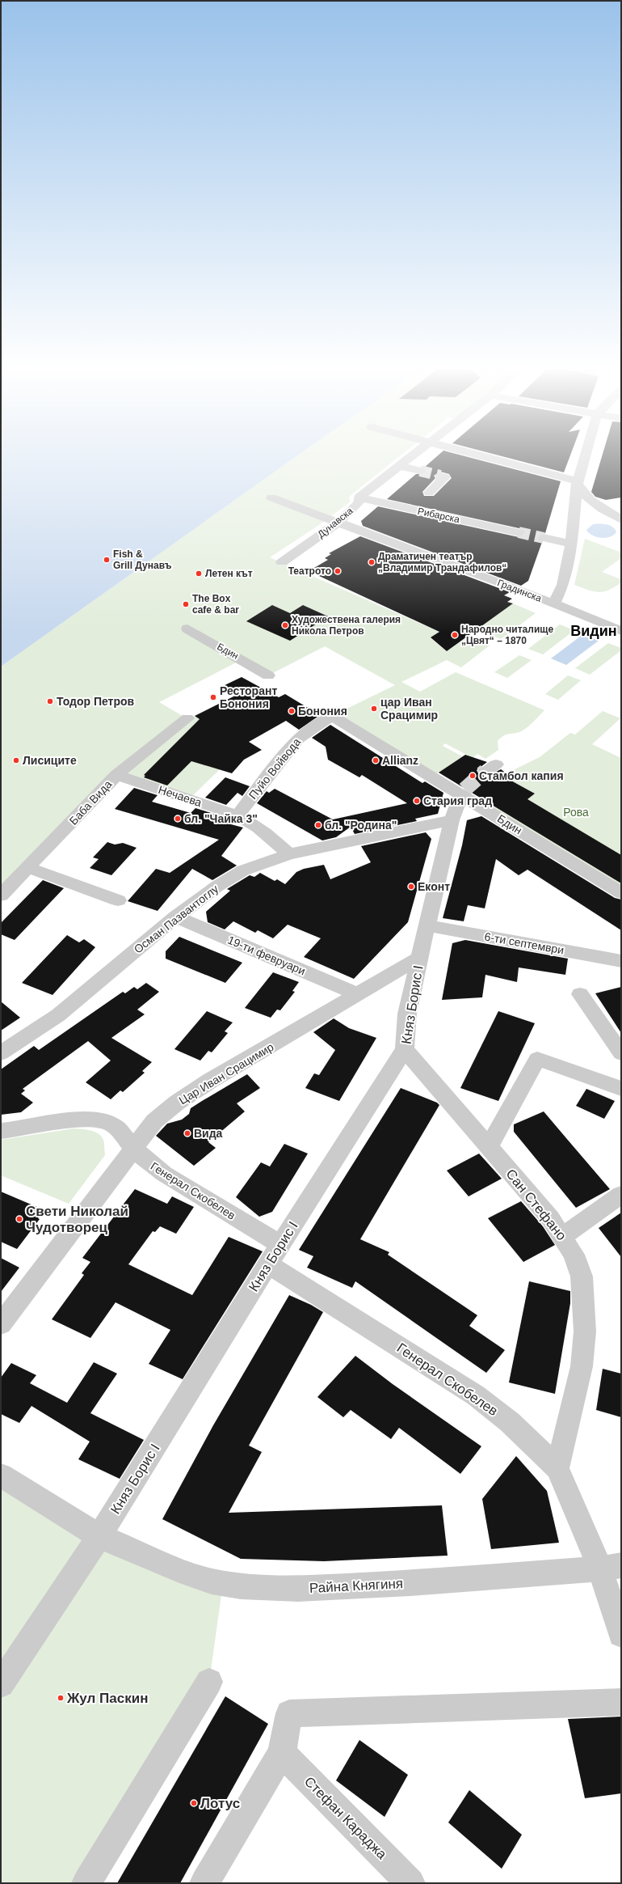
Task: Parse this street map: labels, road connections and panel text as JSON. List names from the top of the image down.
{
  "streets": {
    "street": [
      "Рибарска",
      "Дунавска",
      "Градинска",
      "Бдин",
      "Пуйо Войвода",
      "Нечаева",
      "Баба Вида",
      "Осман Пазвантоглу",
      "6-ти септември",
      "19-ти февруари",
      "Княз Борис I",
      "Цар Иван Срацимир",
      "Генерал Скобелев",
      "Сан Стефано",
      "Райна Княгиня",
      "Стефан Караджа"
    ]
  },
  "crossings": [
    ["Рибарска", "Дунавска"],
    ["Дунавска", "Градинска"],
    ["Бдин", "Пуйо Войвода"],
    ["Бдин", "Княз Борис I"],
    ["Пуйо Войвода", "Нечаева"],
    ["Нечаева", "Баба Вида"],
    ["Нечаева", "Осман Пазвантоглу"],
    ["Осман Пазвантоглу", "19-ти февруари"],
    ["Осман Пазвантоглу", "Княз Борис I"],
    ["6-ти септември", "Княз Борис I"],
    ["19-ти февруари", "Цар Иван Срацимир"],
    ["Княз Борис I", "Цар Иван Срацимир"],
    ["Княз Борис I", "Генерал Скобелев"],
    ["Княз Борис I", "Сан Стефано"],
    ["Княз Борис I", "Райна Княгиня"],
    ["Цар Иван Срацимир", "Генерал Скобелев"],
    ["Генерал Скобелев", "Сан Стефано"],
    ["Генерал Скобелев", "Райна Княгиня"]
  ],
  "districts": ["Видин"],
  "parks": ["Рова"],
  "places": [
    "Fish & Grill Дунавъ",
    "Драматичен театър „Владимир Трандафилов“",
    "Театрото",
    "Летен кът",
    "The Box cafe & bar",
    "Художествена галерия Никола Петров",
    "Народно читалище „Цвят“ – 1870",
    "Ресторант Бонония",
    "Тодор Петров",
    "цар Иван Срацимир",
    "Бонония",
    "Лисиците",
    "Allianz",
    "Стамбол капия",
    "Стария град",
    "бл. \"Чайка 3\"",
    "бл. \"Родина\"",
    "Еконт",
    "Вида",
    "Свети Николай Чудотворец",
    "Жул Паскин",
    "Лотус"
  ]
}
